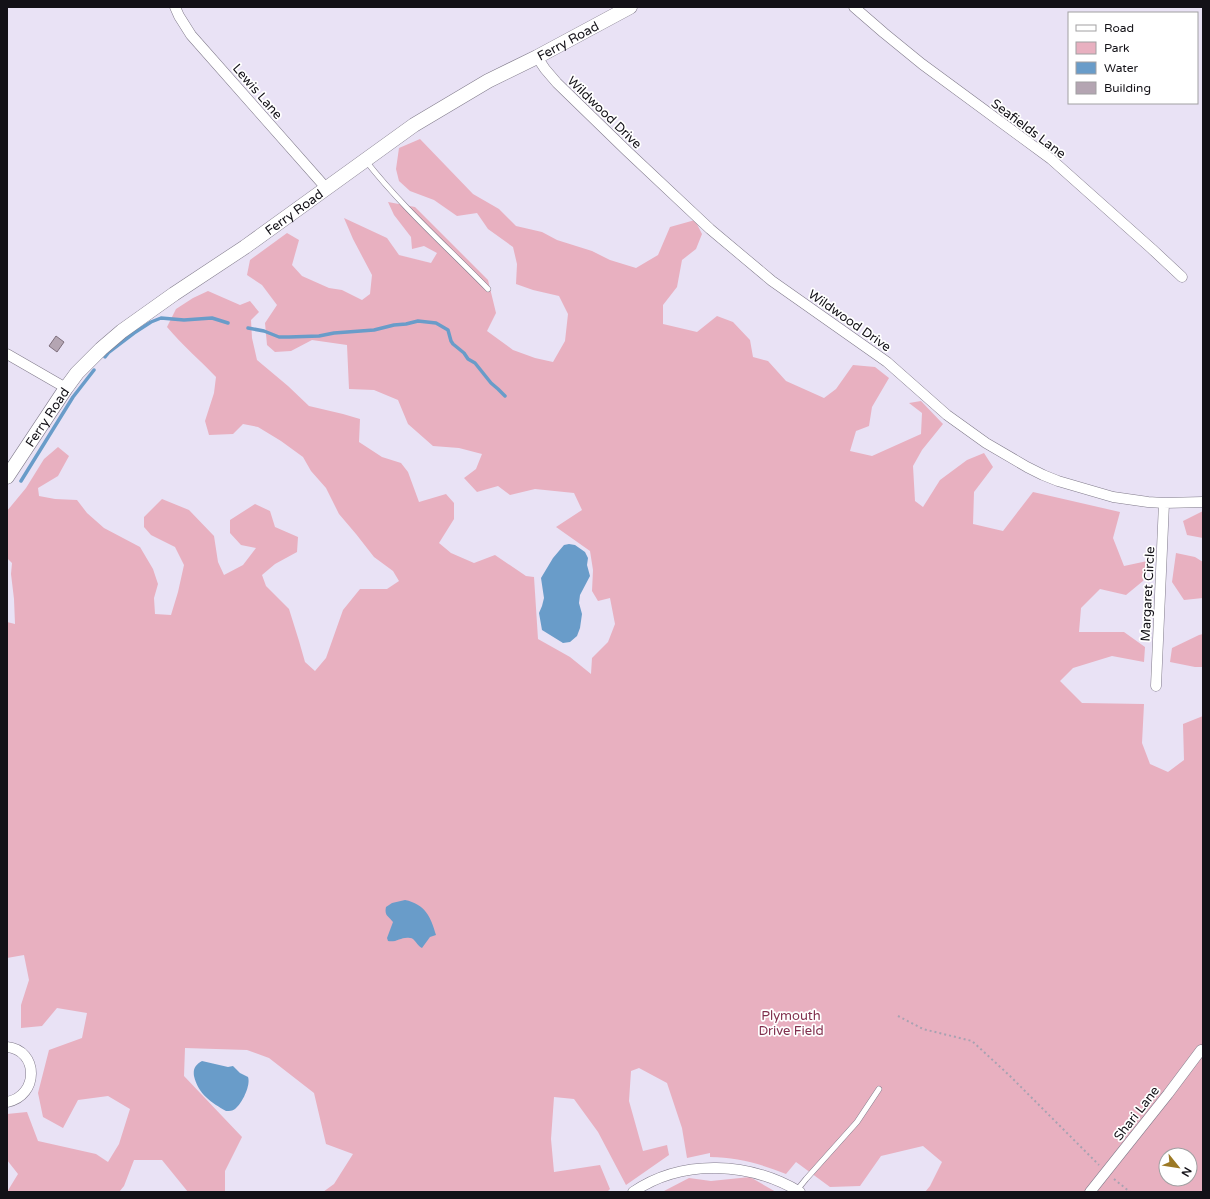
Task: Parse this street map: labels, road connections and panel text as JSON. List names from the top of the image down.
{
  "streets": {
    "main road": ["Ferry Road"],
    "street": [
      "Lewis Lane",
      "Wildwood Drive",
      "Seafields Lane",
      "Margaret Circle",
      "Shari Lane"
    ]
  },
  "crossings": [
    ["Ferry Road", "Lewis Lane"],
    ["Ferry Road", "Wildwood Drive"],
    ["Wildwood Drive", "Margaret Circle"]
  ],
  "parks": ["Plymouth Drive Field"],
  "legend": [
    "Road",
    "Park",
    "Water",
    "Building"
  ],
  "north": "bottom right"
}
